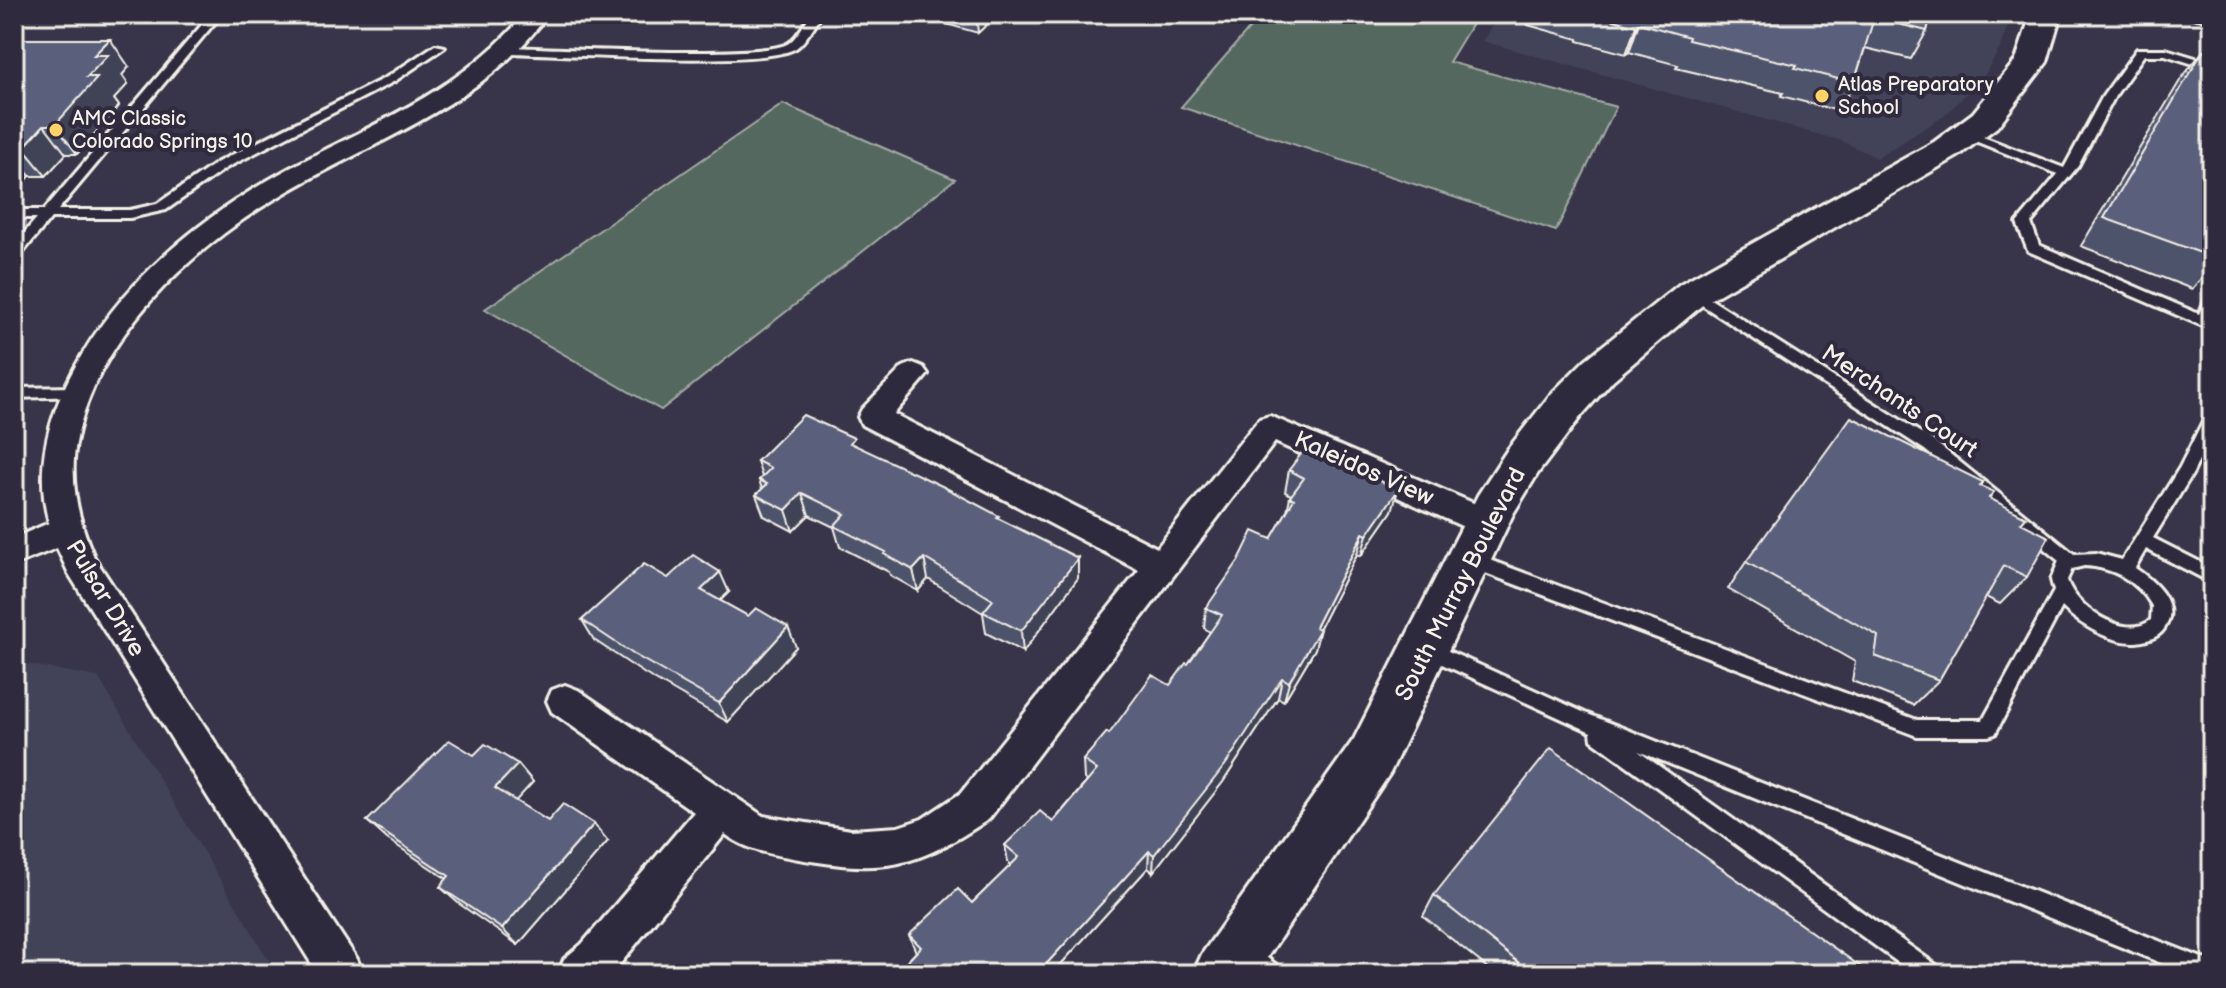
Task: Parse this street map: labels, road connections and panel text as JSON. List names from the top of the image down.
{
  "streets": {
    "main road": ["South Murray Boulevard"],
    "street": ["Kaleidos View", "Pulsar Drive"],
    "lane": ["Merchants Court"]
  },
  "crossings": [
    ["Merchants Court", "South Murray Boulevard"],
    ["Kaleidos View", "South Murray Boulevard"]
  ],
  "places": ["Atlas Preparatory School", "AMC Classic Colorado Springs 10"]
}
